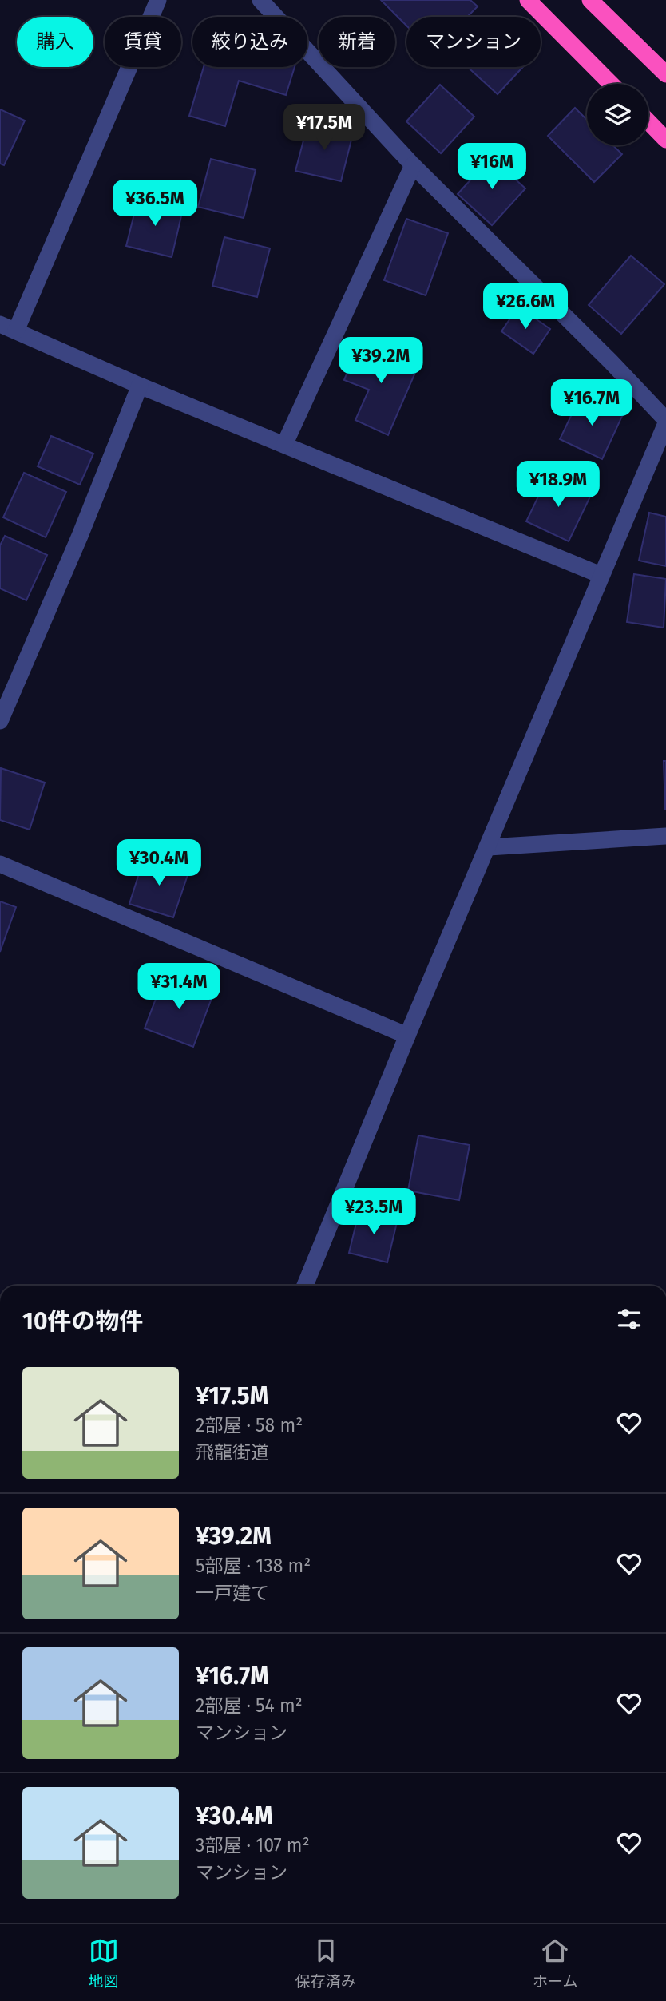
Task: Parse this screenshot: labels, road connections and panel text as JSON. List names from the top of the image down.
{
  "page": {
    "chip": [
      "購入",
      "賃貸",
      "絞り込み",
      "新着",
      "マンション"
    ],
    "price": [
      "¥17.5M",
      "¥16M",
      "¥36.5M",
      "¥26.6M",
      "¥39.2M",
      "¥16.7M",
      "¥18.9M",
      "¥30.4M",
      "¥31.4M",
      "¥23.5M"
    ],
    "heading": "10件の物件",
    "list": [
      {
        "name": "¥17.5M",
        "note": "2部屋 · 58 m² · 飛龍街道"
      },
      {
        "name": "¥39.2M",
        "note": "5部屋 · 138 m² · 一戸建て"
      },
      {
        "name": "¥16.7M",
        "note": "2部屋 · 54 m² · マンション"
      },
      {
        "name": "¥30.4M",
        "note": "3部屋 · 107 m² · マンション"
      }
    ],
    "tabs": ["地図", "保存済み", "ホーム"]
  }
}
